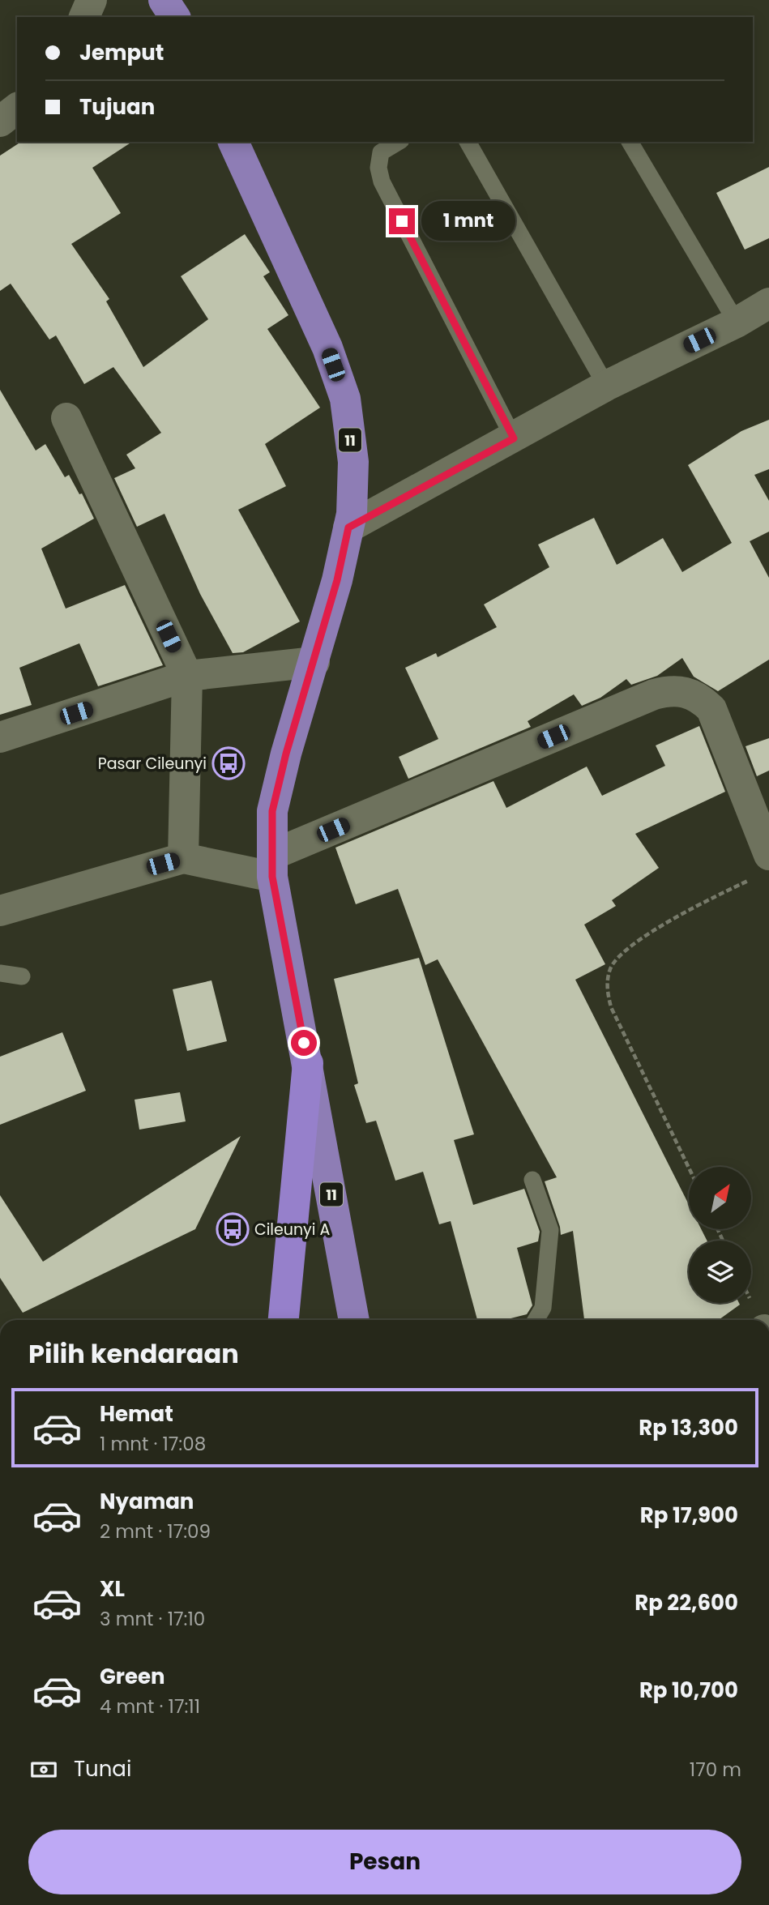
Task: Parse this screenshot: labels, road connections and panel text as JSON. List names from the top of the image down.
{
  "streets": {
    "highway": ["11"]
  },
  "places": {
    "bus stop": ["Pasar Cileunyi", "Cileunyi A"]
  },
  "north": "top right",
  "page": {
    "banner": ["Jemput", "Tujuan"],
    "bubble": "1 mnt",
    "heading": "Pilih kendaraan",
    "list": [
      {
        "name": "Hemat",
        "note": "1 mnt · 17:08",
        "value": "Rp 13,300"
      },
      {
        "name": "Nyaman",
        "note": "2 mnt · 17:09",
        "value": "Rp 17,900"
      },
      {
        "name": "XL",
        "note": "3 mnt · 17:10",
        "value": "Rp 22,600"
      },
      {
        "name": "Green",
        "note": "4 mnt · 17:11",
        "value": "Rp 10,700"
      }
    ],
    "pay": ["Tunai", "170 m"],
    "buttons": "Pesan"
  }
}
